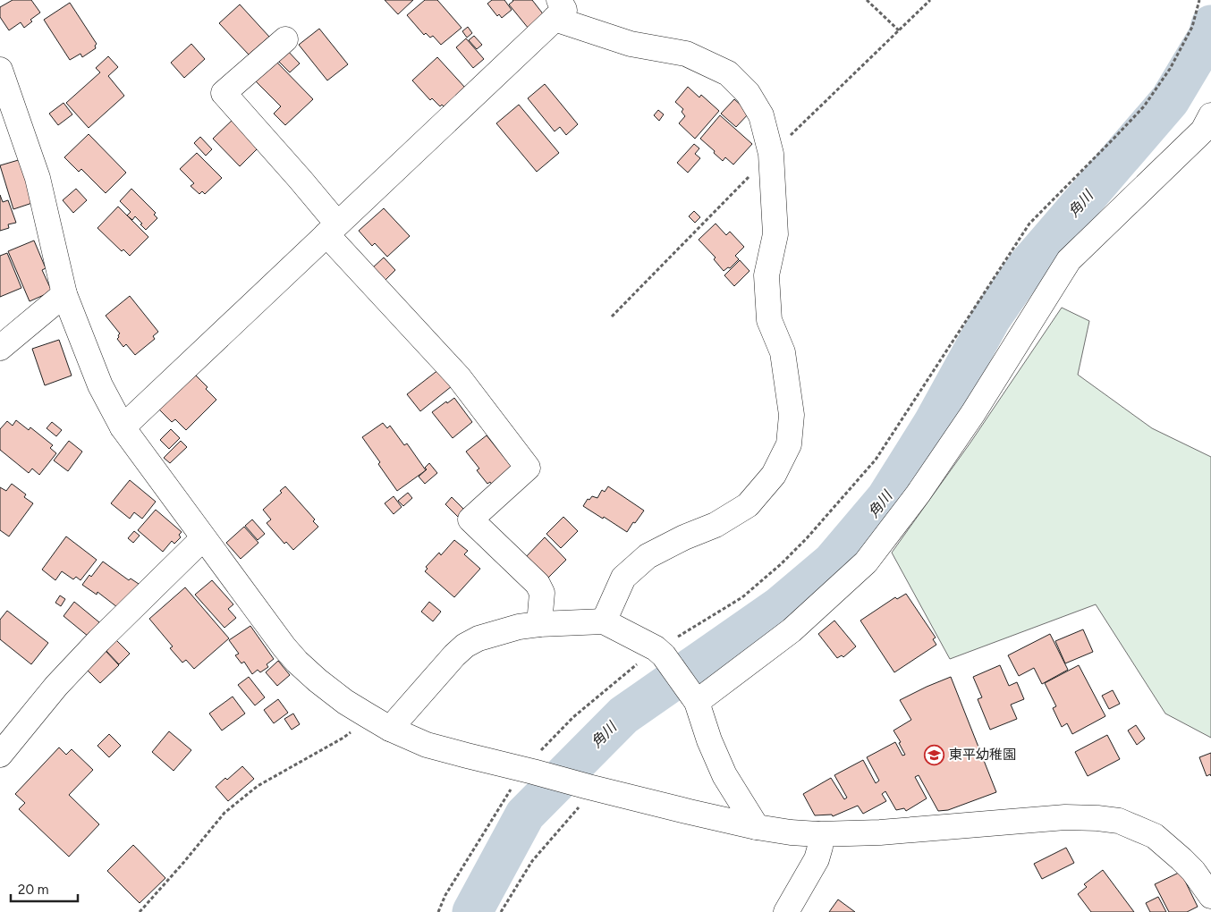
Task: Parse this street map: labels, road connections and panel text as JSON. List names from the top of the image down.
{
  "water": ["角川"],
  "places": {
    "school or university": ["東平幼稚園"]
  },
  "scale_bar": "20 m"
}
